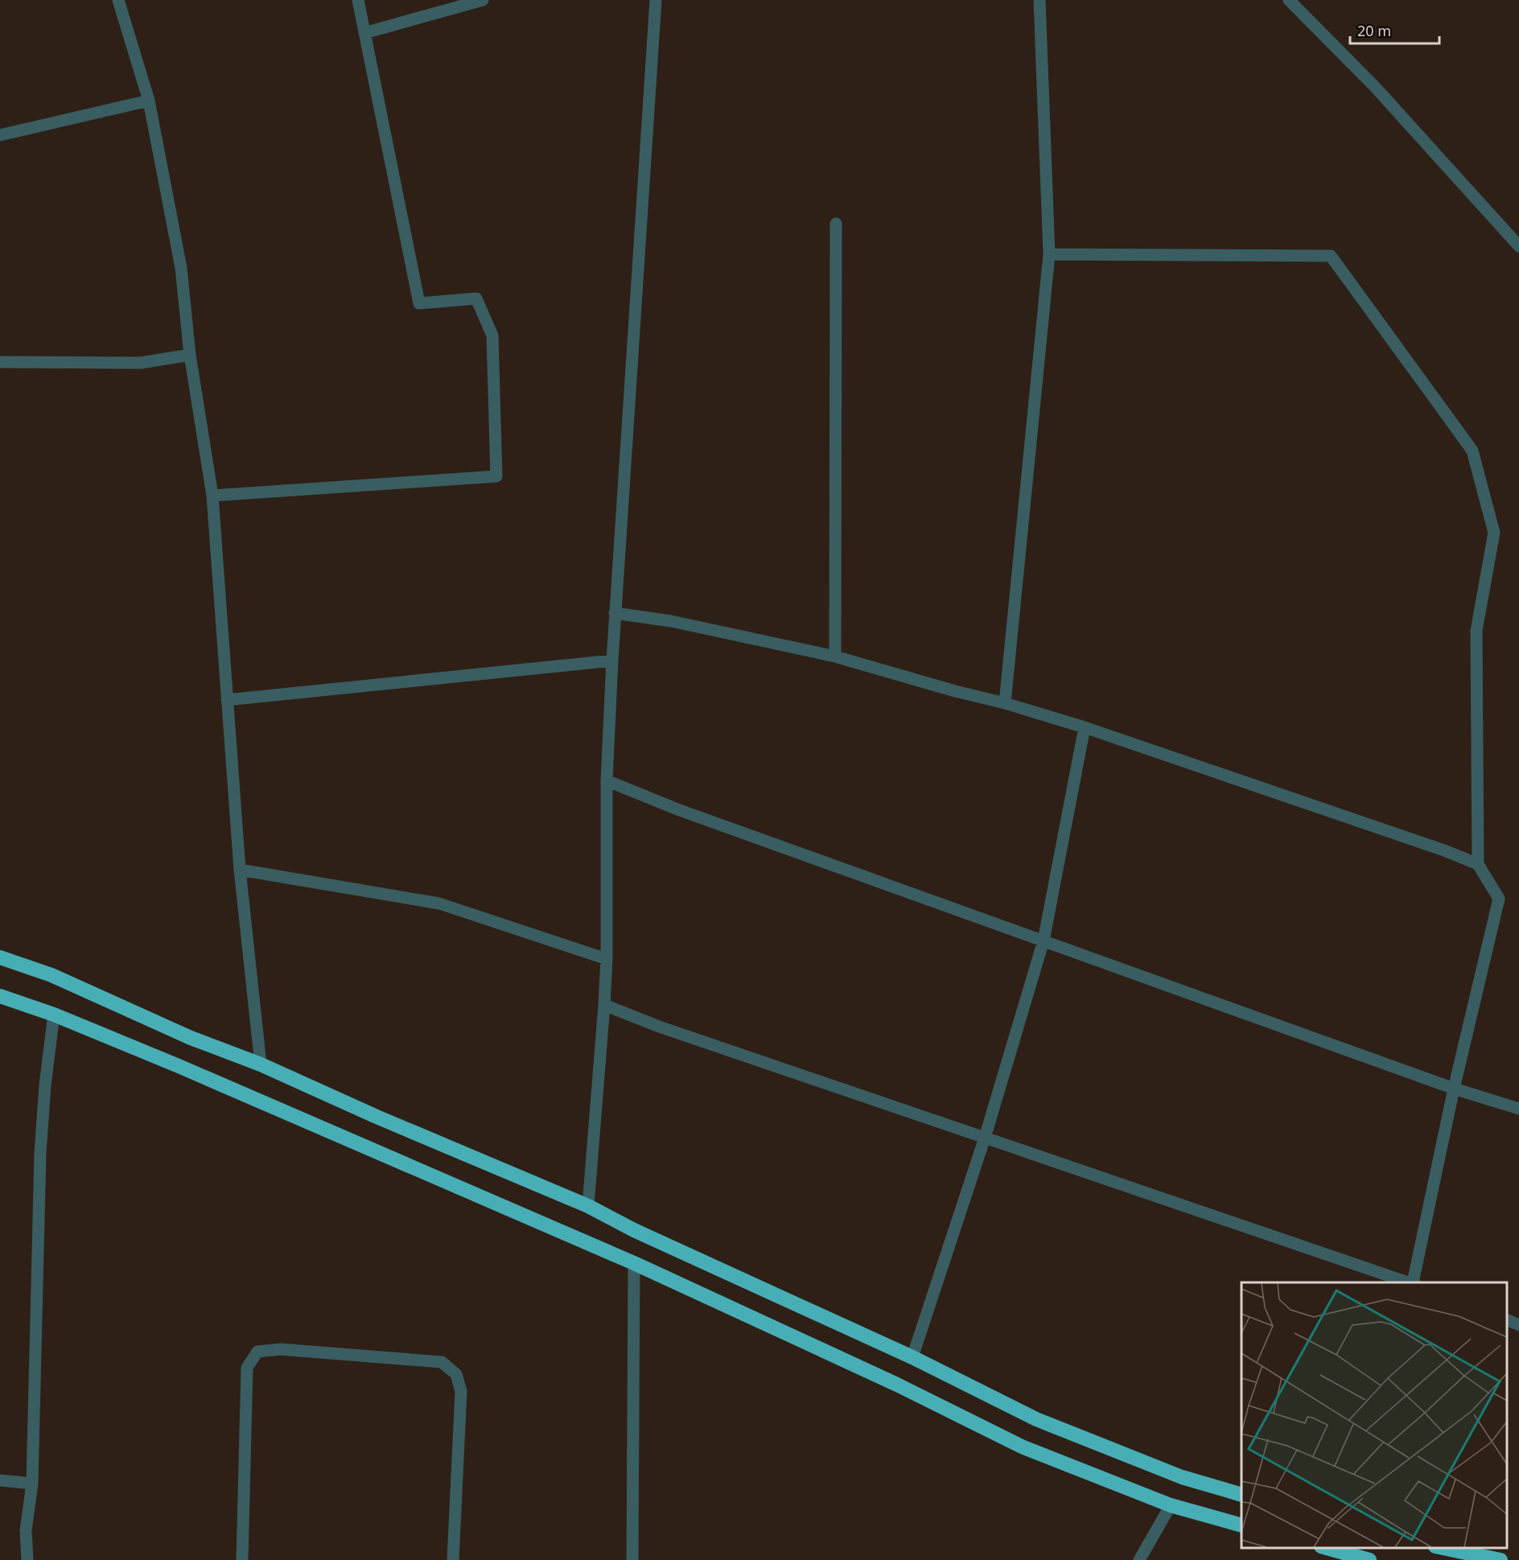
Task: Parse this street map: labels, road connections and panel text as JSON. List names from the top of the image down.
{
  "scale_bar": "20 m"
}
